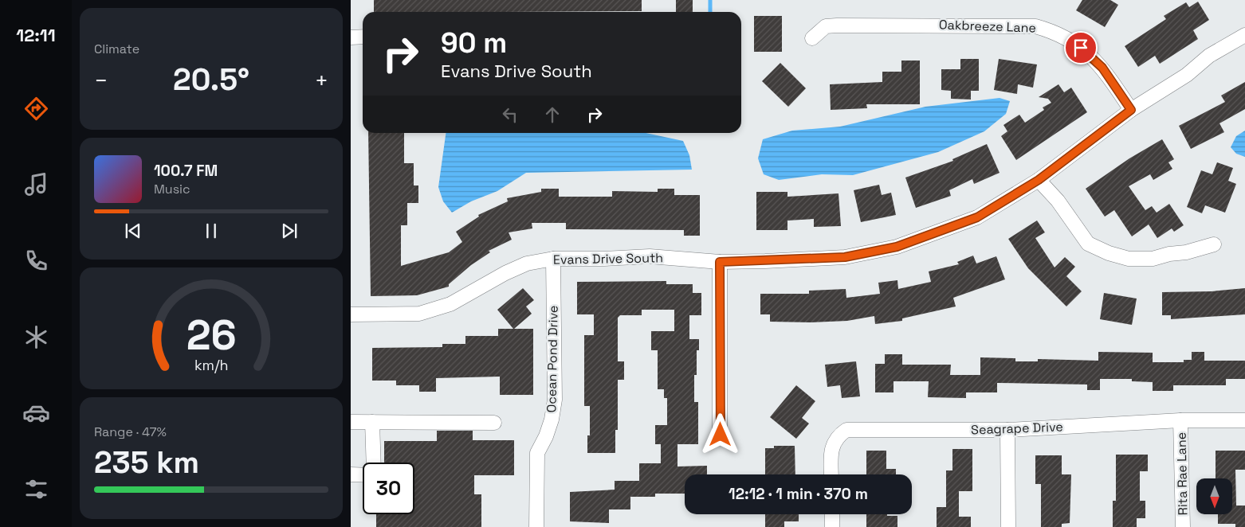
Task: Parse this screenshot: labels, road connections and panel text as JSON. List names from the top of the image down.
{
  "streets": {
    "street": [
      "Oakbreeze Lane",
      "Evans Drive South",
      "Ocean Pond Drive",
      "Seagrape Drive",
      "Rita Rae Lane"
    ]
  },
  "crossings": [
    ["Oakbreeze Lane", "Evans Drive South"],
    ["Evans Drive South", "Ocean Pond Drive"],
    ["Seagrape Drive", "Rita Rae Lane"]
  ],
  "north": "bottom",
  "page": {
    "tabs": "12:11",
    "tile": [
      "Climate",
      ["Range · 47%", "235 km"]
    ],
    "turn": ["90 m", "Evans Drive South"],
    "heat": ["−", "20.5°", "+"],
    "song": ["100.7 FM", "Music"],
    "limit": "30",
    "trip": "12:12 · 1 min · 370 m",
    "gauge": ["26", "km/h"]
  }
}
